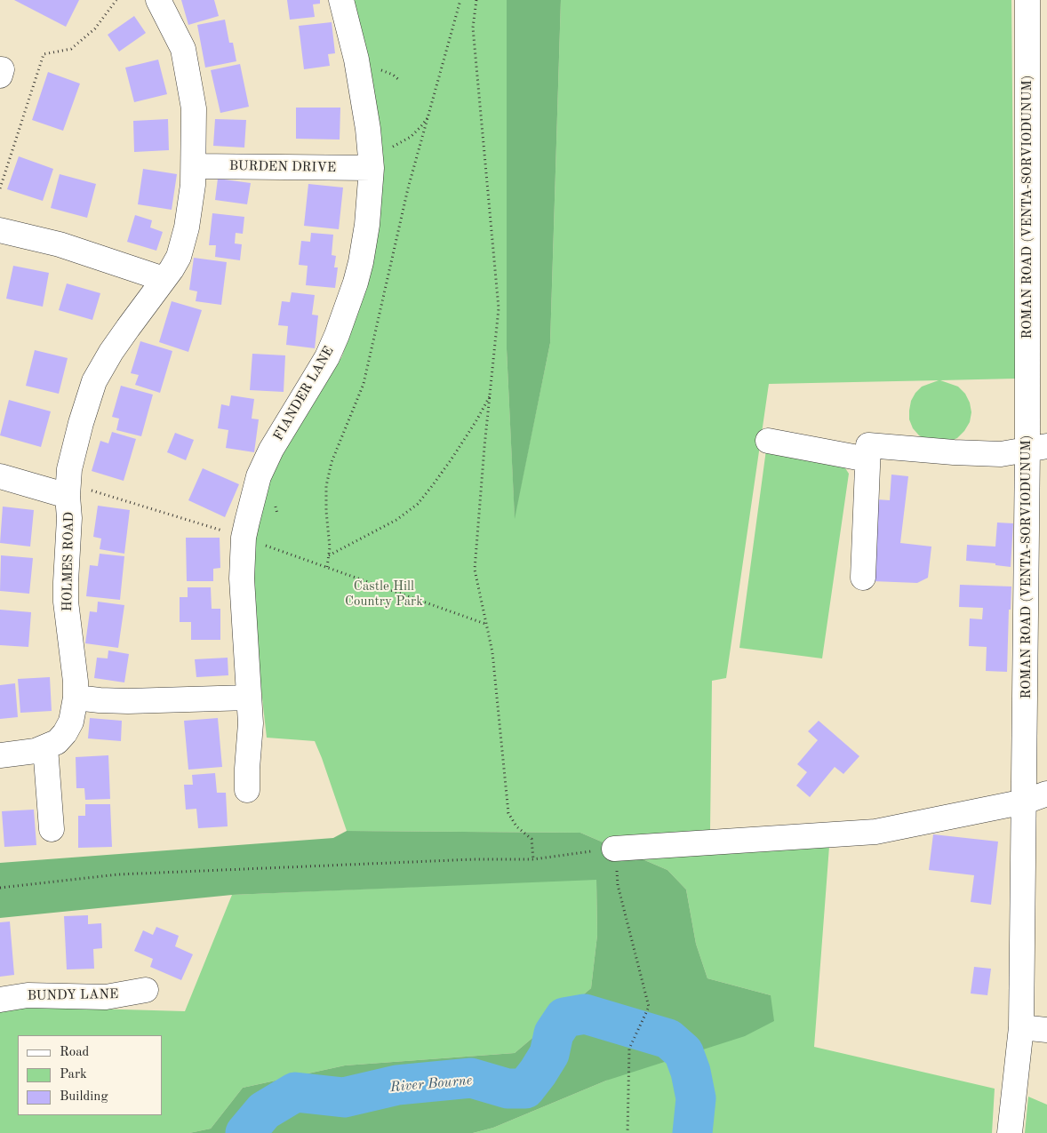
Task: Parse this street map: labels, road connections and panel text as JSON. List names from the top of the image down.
{
  "streets": {
    "street": [
      "BURDEN DRIVE",
      "ROMAN ROAD (VENTA-SORVIODUNUM)",
      "FIANDER LANE",
      "HOLMES ROAD",
      "BUNDY LANE"
    ]
  },
  "crossings": [
    ["BURDEN DRIVE", "FIANDER LANE"]
  ],
  "water": ["River Bourne"],
  "parks": ["Castle Hill Country Park"],
  "legend": ["Road", "Park", "Building"]
}
